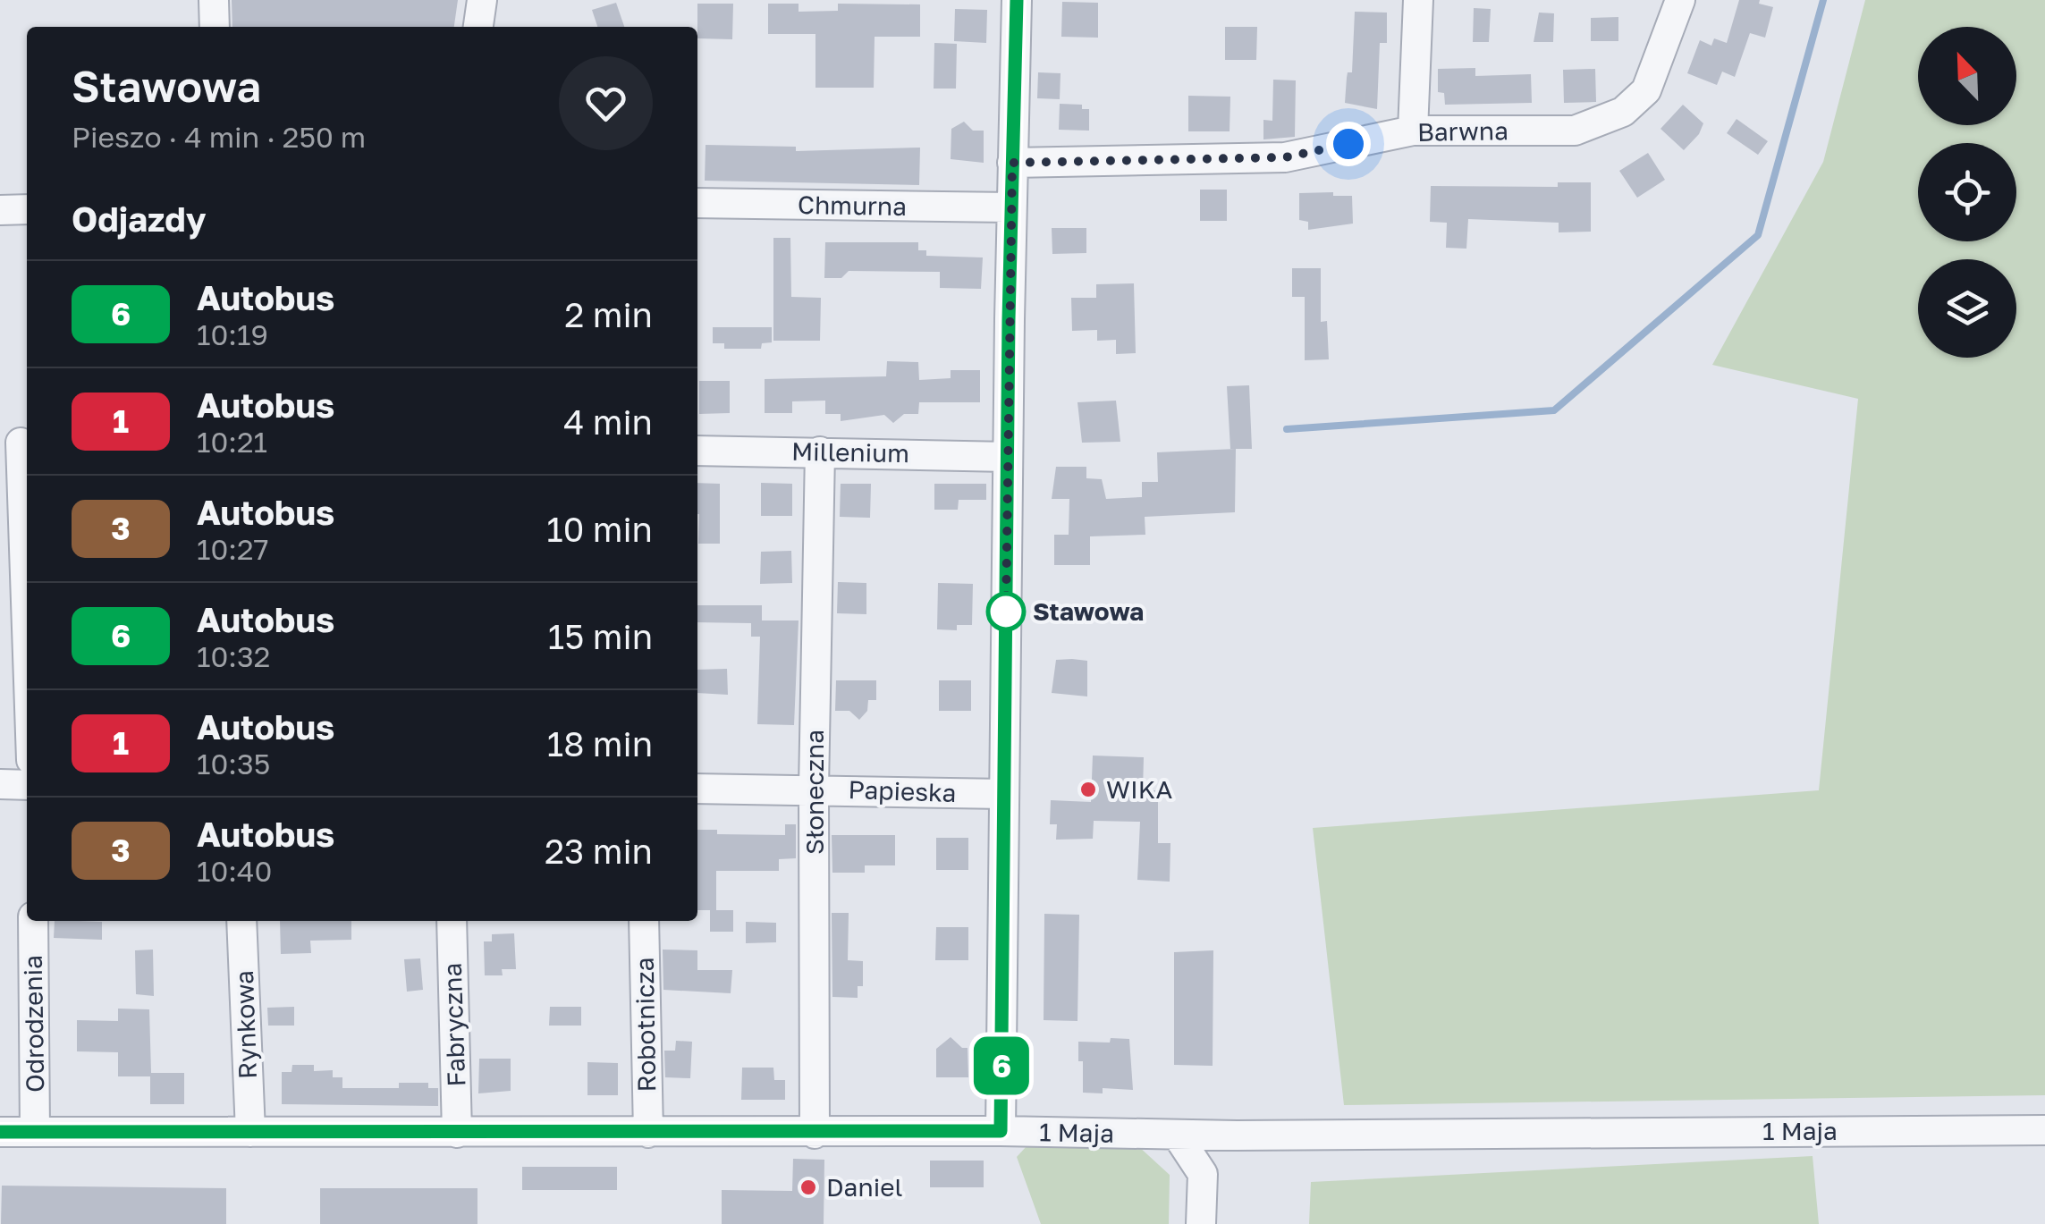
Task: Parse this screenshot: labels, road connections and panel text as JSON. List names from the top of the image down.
{
  "streets": {
    "street": [
      "Barwna",
      "Chmurna",
      "Millenium",
      "Papieska",
      "Słoneczna",
      "Odrodzenia",
      "Rynkowa",
      "Fabryczna",
      "Robotnicza",
      "1 Maja"
    ]
  },
  "crossings": [
    ["Millenium", "Słoneczna"],
    ["Papieska", "Słoneczna"],
    ["Słoneczna", "1 Maja"],
    ["Odrodzenia", "1 Maja"],
    ["Rynkowa", "1 Maja"],
    ["Fabryczna", "1 Maja"],
    ["Robotnicza", "1 Maja"]
  ],
  "places": ["Stawowa", "WIKA", "Daniel"],
  "lines": ["bus line 6"],
  "north": "top left",
  "page": {
    "on_map": "6",
    "heading": [
      ["Stawowa", "Pieszo · 4 min · 250 m"],
      "Odjazdy"
    ],
    "list": [
      {
        "mark": "6",
        "name": "Autobus",
        "note": "10:19",
        "value": "2 min"
      },
      {
        "mark": "1",
        "name": "Autobus",
        "note": "10:21",
        "value": "4 min"
      },
      {
        "mark": "3",
        "name": "Autobus",
        "note": "10:27",
        "value": "10 min"
      },
      {
        "mark": "6",
        "name": "Autobus",
        "note": "10:32",
        "value": "15 min"
      },
      {
        "mark": "1",
        "name": "Autobus",
        "note": "10:35",
        "value": "18 min"
      },
      {
        "mark": "3",
        "name": "Autobus",
        "note": "10:40",
        "value": "23 min"
      }
    ]
  }
}
